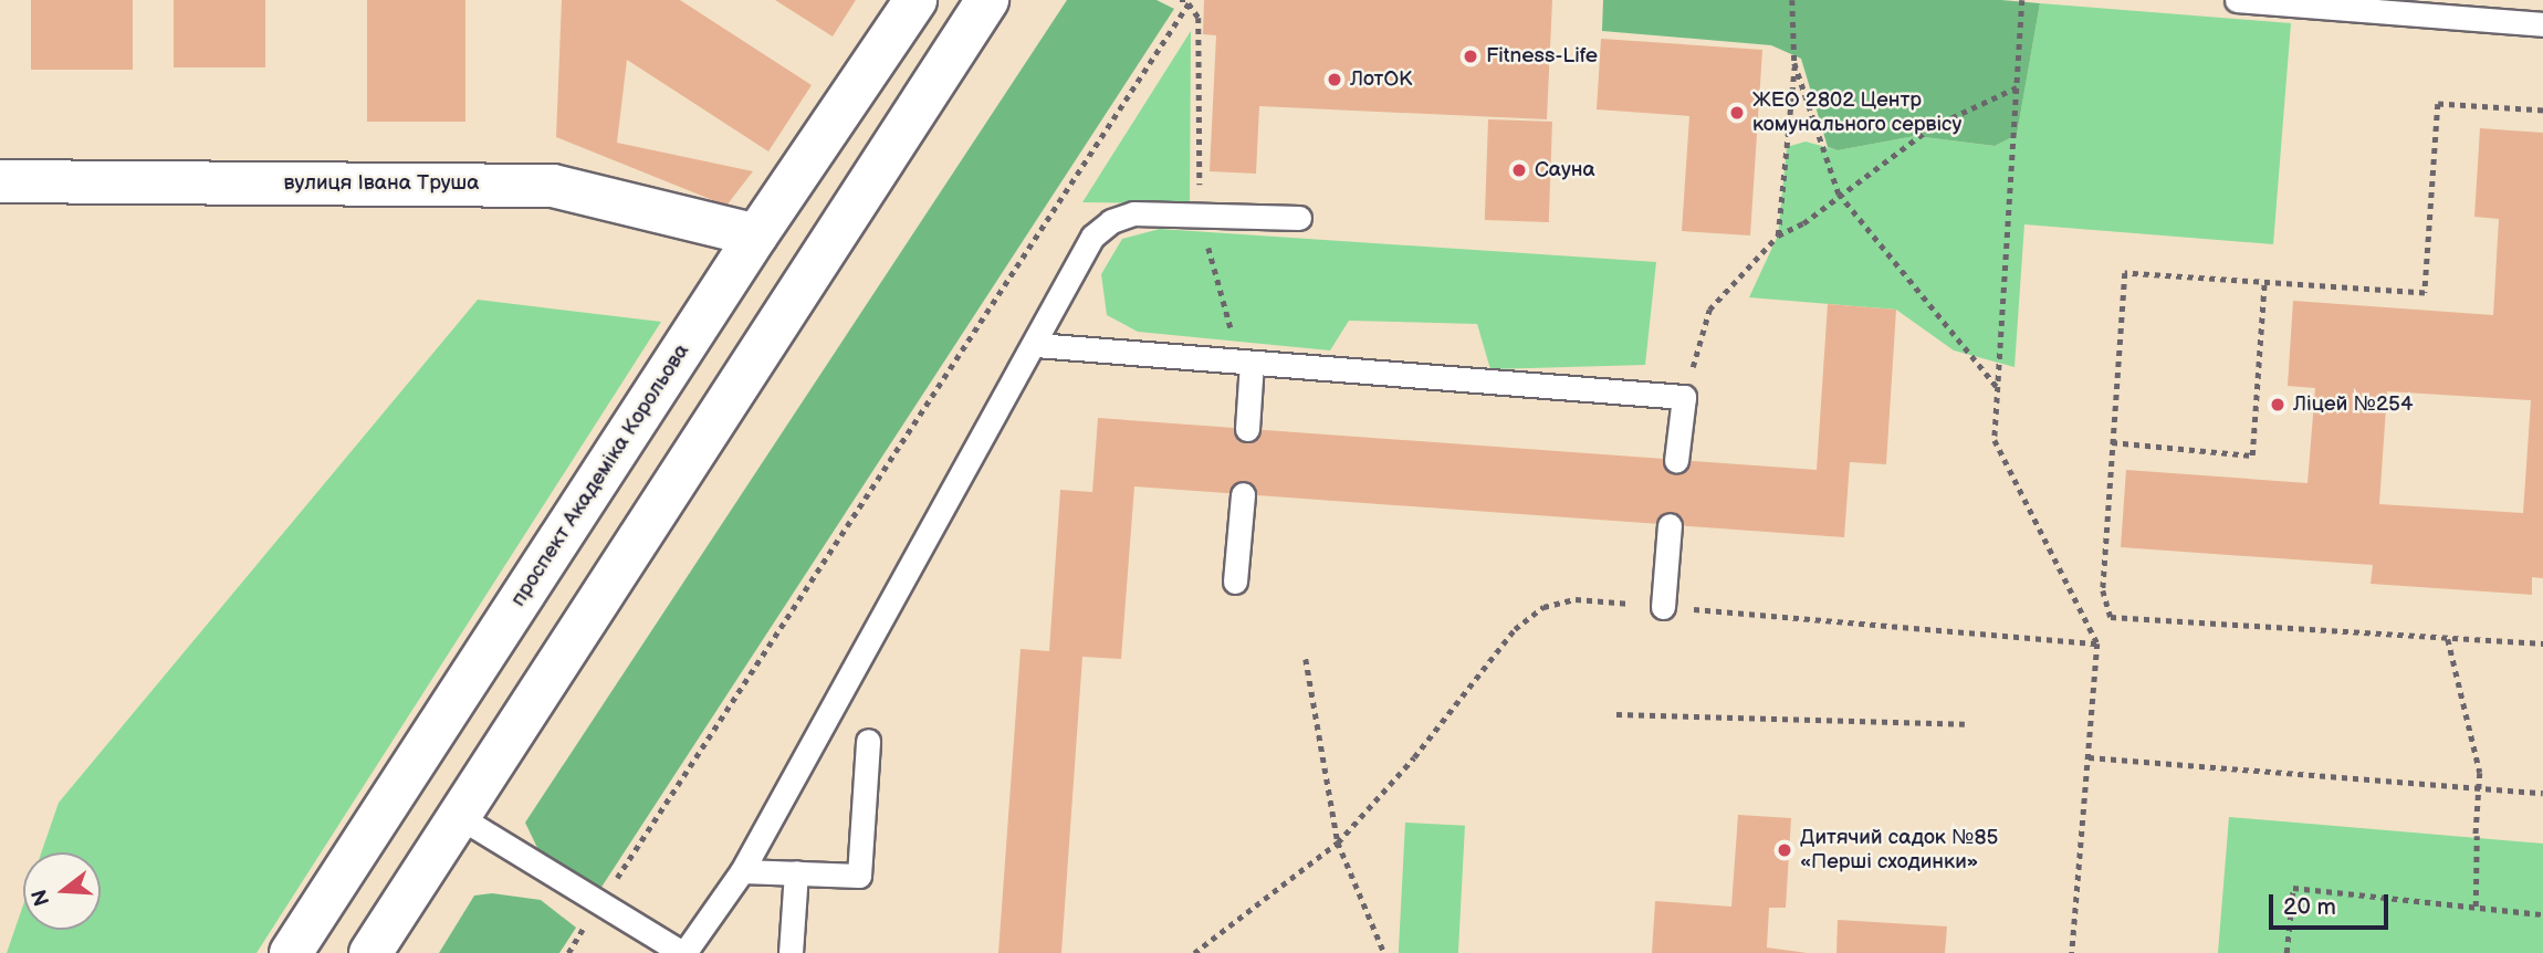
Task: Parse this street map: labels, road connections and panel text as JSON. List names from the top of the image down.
{
  "streets": {
    "main road": ["вулиця Івана Труша", "проспект Академіка Корольова"]
  },
  "crossings": [
    ["вулиця Івана Труша", "проспект Академіка Корольова"]
  ],
  "places": [
    "Fitness-Life",
    "ЛотОК",
    "ЖЕО 2802 Центр комунального сервісу",
    "Сауна",
    "Ліцей №254",
    "Дитячий садок №85 «Перші сходинки»"
  ],
  "scale_bar": "20 m",
  "north": "left"
}
